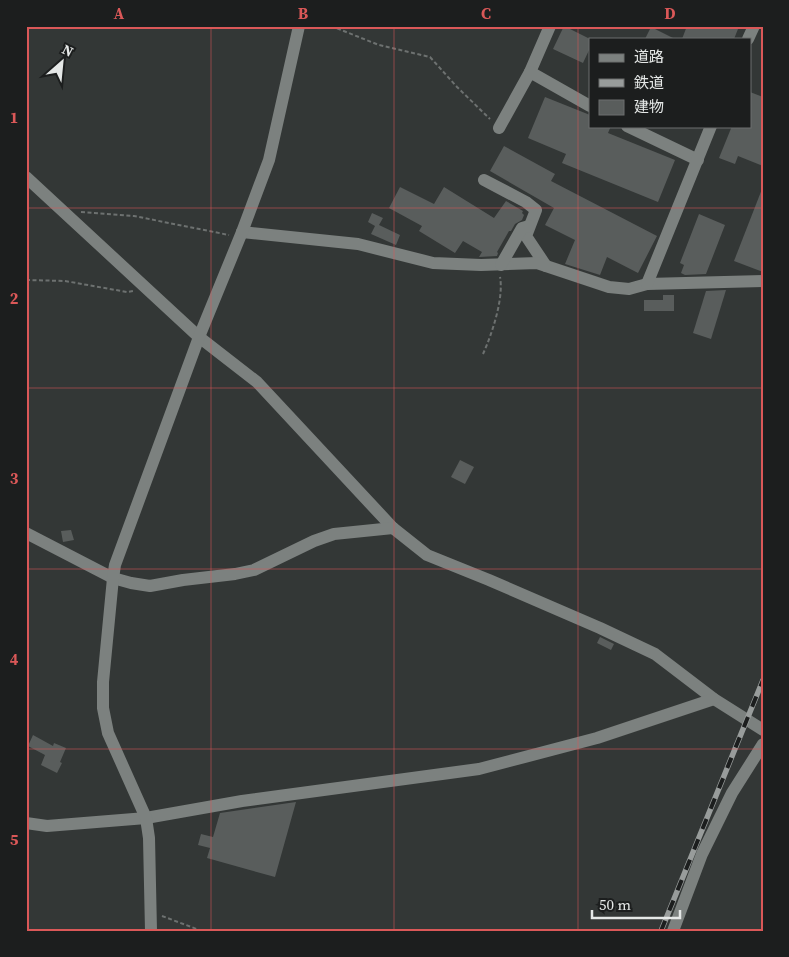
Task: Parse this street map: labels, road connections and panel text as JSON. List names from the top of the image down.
{
  "legend": ["道路", "鉄道", "建物"],
  "scale_bar": "50 m",
  "north": "top right",
  "grid": {
    "columns": [
      "A",
      "B",
      "C",
      "D"
    ],
    "rows": [
      "1",
      "2",
      "3",
      "4",
      "5"
    ]
  }
}
